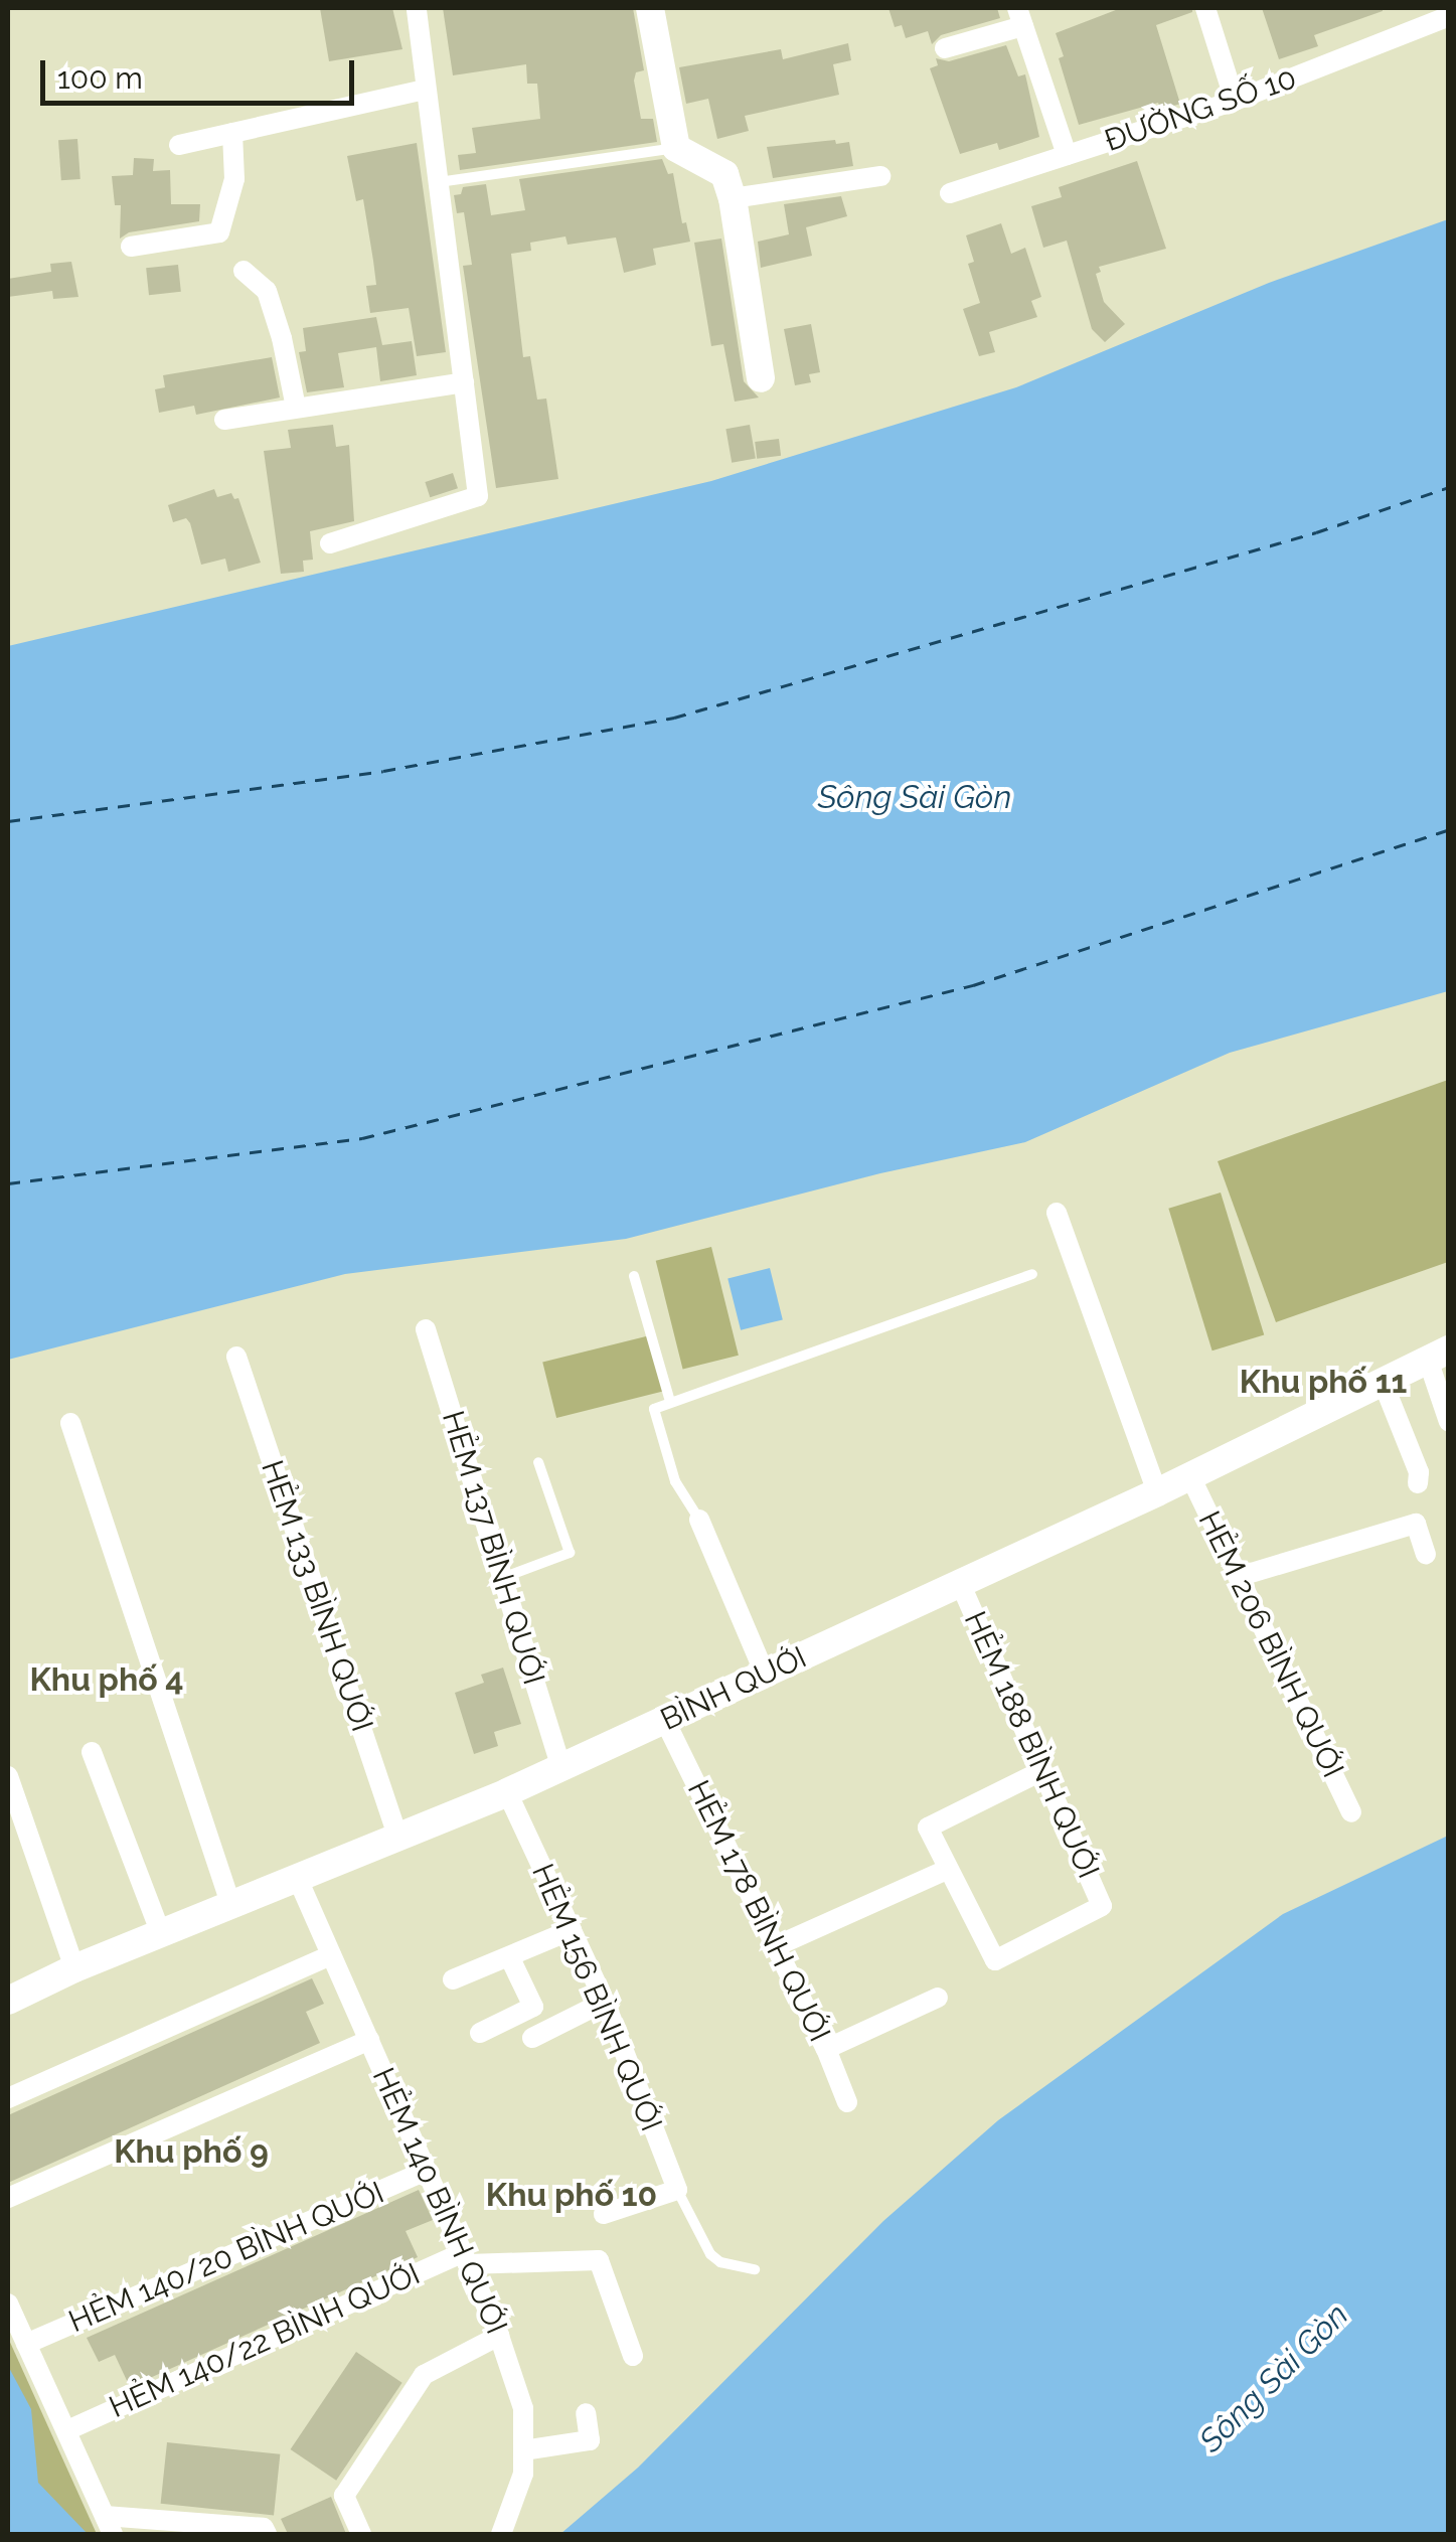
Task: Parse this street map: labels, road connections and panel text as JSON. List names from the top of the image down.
{
  "streets": {
    "main road": ["BÌNH QUỚI"],
    "street": [
      "ĐƯỜNG SỐ 10",
      "HẺM 137 BÌNH QUỚI",
      "HẺM 133 BÌNH QUỚI",
      "HẺM 206 BÌNH QUỚI",
      "HẺM 188 BÌNH QUỚI",
      "HẺM 178 BÌNH QUỚI",
      "HẺM 156 BÌNH QUỚI",
      "HẺM 140 BÌNH QUỚI",
      "HẺM 140/20 BÌNH QUỚI",
      "HẺM 140/22 BÌNH QUỚI"
    ]
  },
  "crossings": [
    ["HẺM 137 BÌNH QUỚI", "BÌNH QUỚI"],
    ["HẺM 133 BÌNH QUỚI", "BÌNH QUỚI"],
    ["HẺM 206 BÌNH QUỚI", "BÌNH QUỚI"],
    ["BÌNH QUỚI", "HẺM 188 BÌNH QUỚI"],
    ["BÌNH QUỚI", "HẺM 178 BÌNH QUỚI"],
    ["BÌNH QUỚI", "HẺM 156 BÌNH QUỚI"],
    ["BÌNH QUỚI", "HẺM 140 BÌNH QUỚI"],
    ["HẺM 140 BÌNH QUỚI", "HẺM 140/20 BÌNH QUỚI"],
    ["HẺM 140 BÌNH QUỚI", "HẺM 140/22 BÌNH QUỚI"]
  ],
  "districts": [
    "Khu phố 11",
    "Khu phố 4",
    "Khu phố 9",
    "Khu phố 10"
  ],
  "water": ["Sông Sài Gòn"],
  "scale_bar": "100 m"
}
